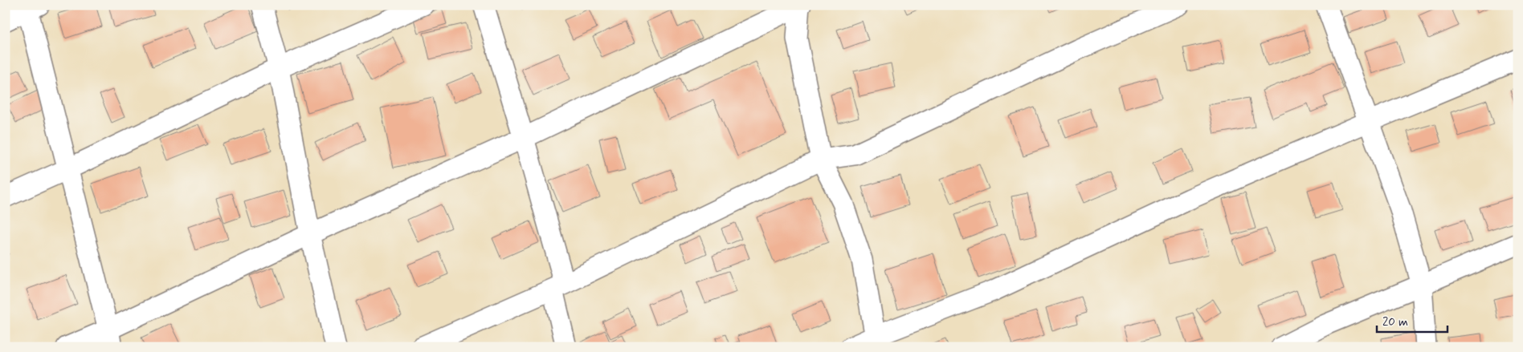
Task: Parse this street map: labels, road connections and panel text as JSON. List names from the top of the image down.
{
  "scale_bar": "20 m"
}
